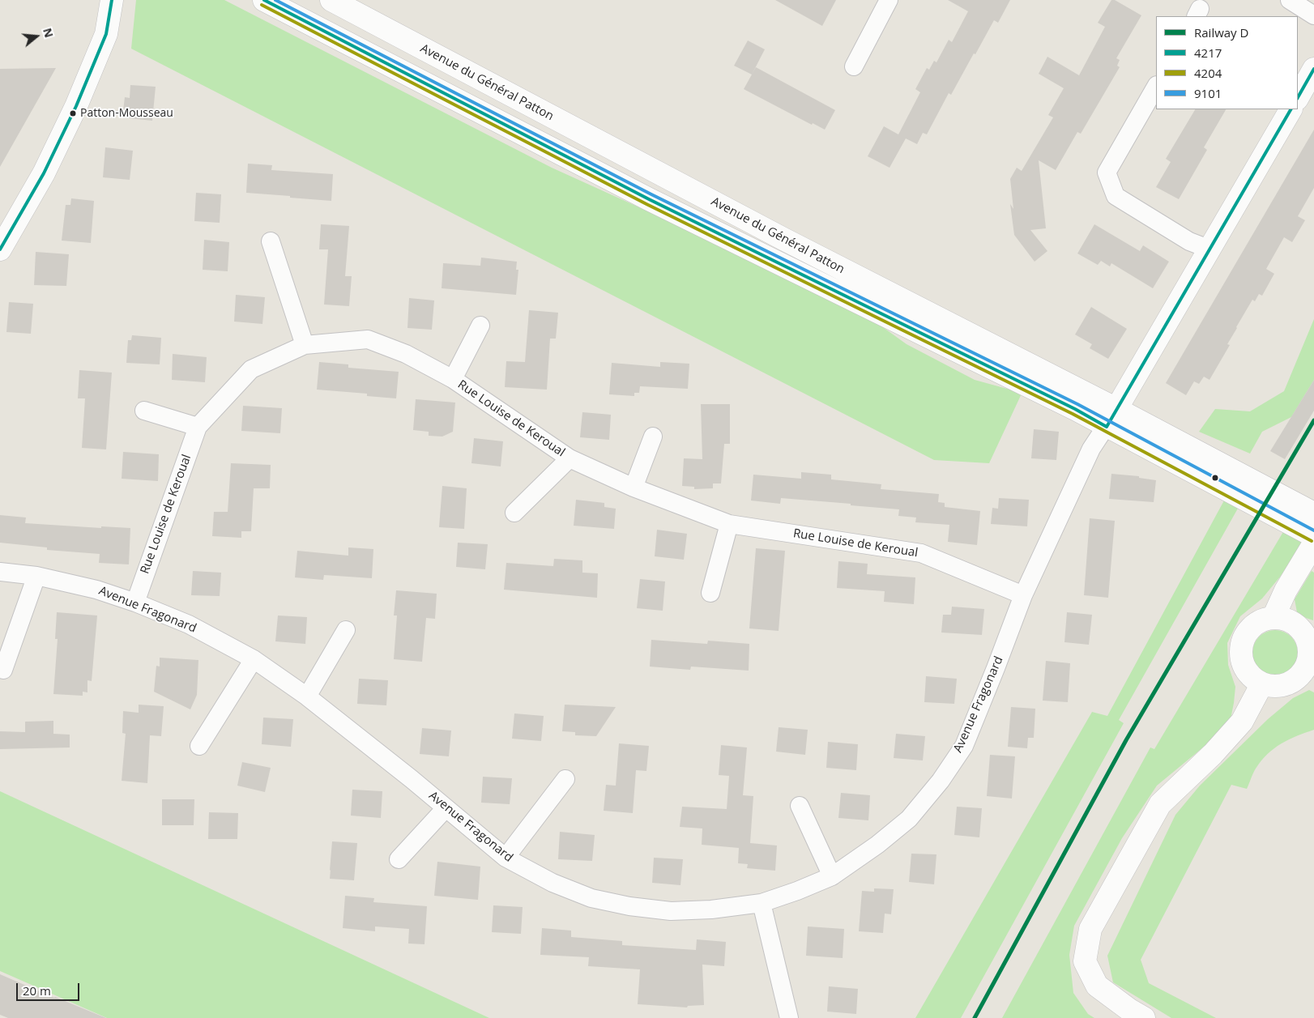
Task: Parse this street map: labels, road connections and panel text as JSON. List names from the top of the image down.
{
  "streets": {
    "main road": ["Avenue du Général Patton", "Avenue Fragonard"],
    "street": ["Rue Louise de Keroual"]
  },
  "crossings": [
    ["Avenue du Général Patton", "Avenue Fragonard"],
    ["Rue Louise de Keroual", "Avenue Fragonard"]
  ],
  "places": ["Patton-Mousseau"],
  "lines": [
    "transit line 4217",
    "transit line 9101",
    "transit line 4204",
    "rail line D"
  ],
  "legend": [
    "Railway D",
    "4217",
    "4204",
    "9101"
  ],
  "scale_bar": "20 m",
  "north": "right"
}
